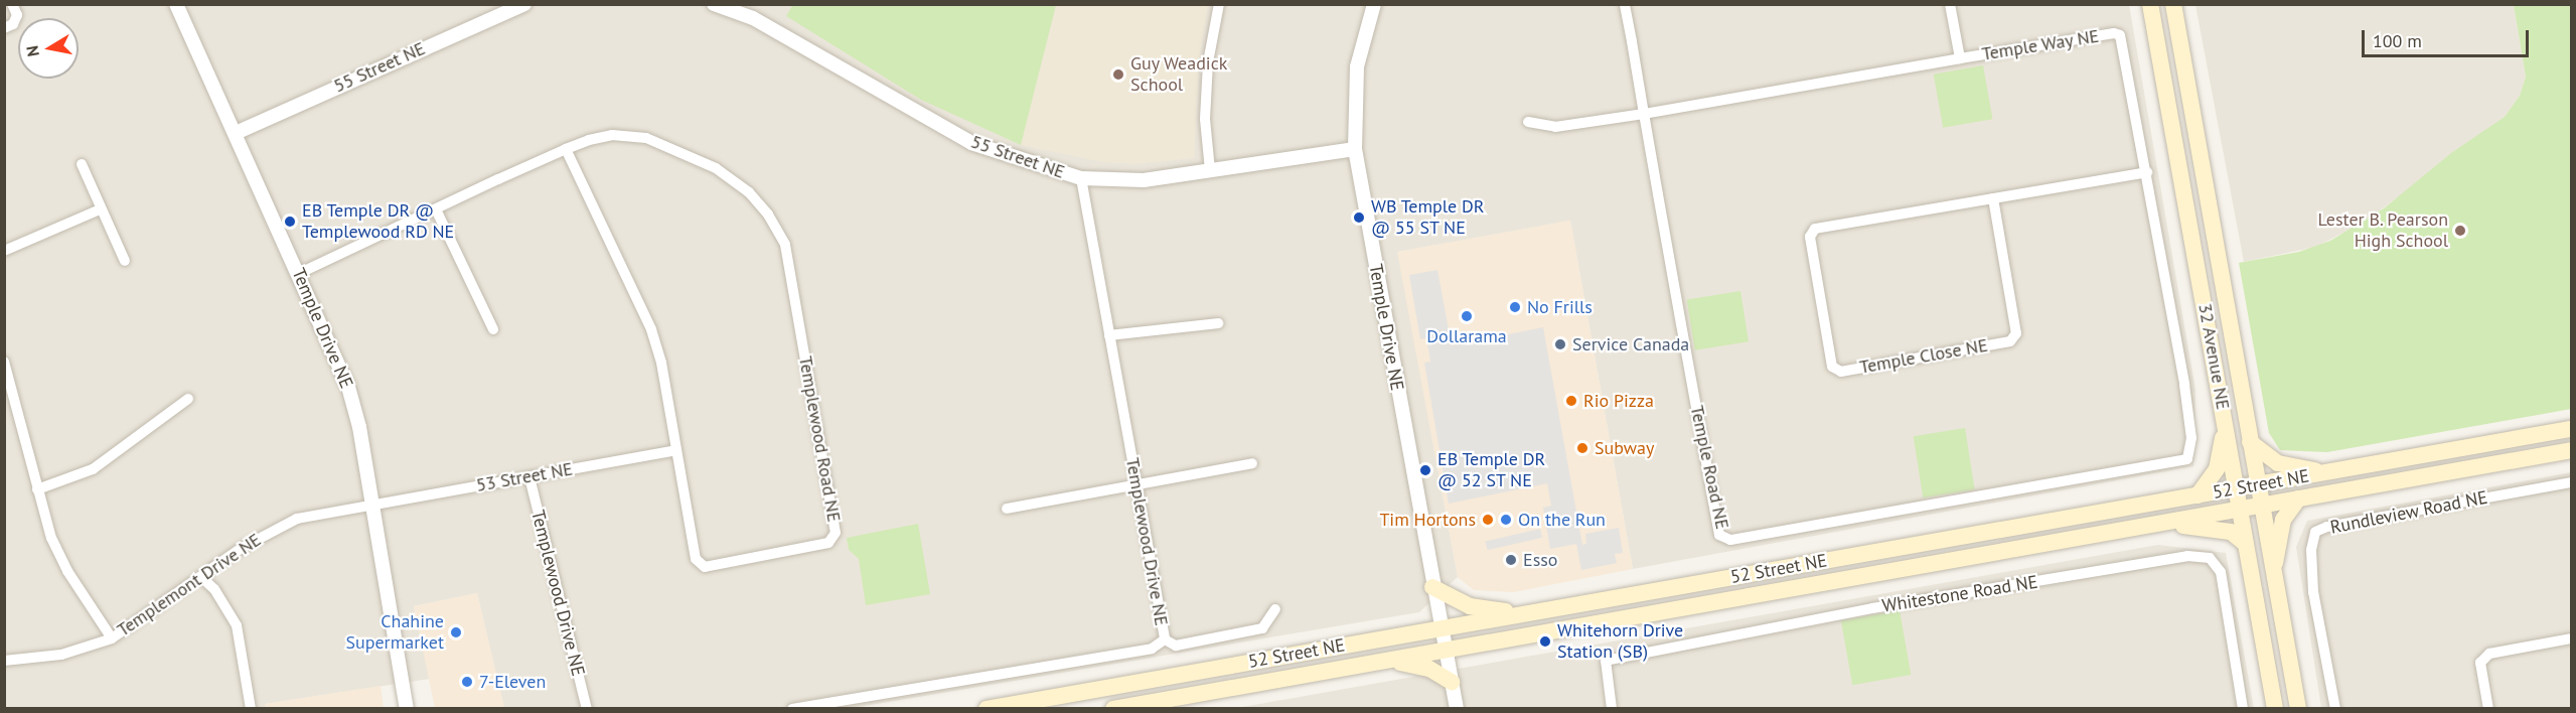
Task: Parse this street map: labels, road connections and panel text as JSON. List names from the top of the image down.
{
  "streets": {
    "main road": ["32 Avenue NE", "52 Street NE"],
    "street": [
      "Temple Way NE",
      "55 Street NE",
      "Temple Drive NE",
      "Temple Close NE",
      "Templewood Road NE",
      "Temple Road NE",
      "53 Street NE",
      "Rundleview Road NE",
      "Templewood Drive NE",
      "Templemont Drive NE",
      "Whitestone Road NE"
    ]
  },
  "crossings": [
    ["Temple Way NE", "Temple Close NE"],
    ["Temple Way NE", "Temple Road NE"],
    ["55 Street NE", "Temple Drive NE"],
    ["55 Street NE", "Templewood Drive NE"],
    ["Temple Drive NE", "Templewood Road NE"],
    ["Temple Drive NE", "53 Street NE"],
    ["Temple Drive NE", "52 Street NE"],
    ["Temple Drive NE", "Templemont Drive NE"],
    ["32 Avenue NE", "52 Street NE"],
    ["Templewood Road NE", "53 Street NE"],
    ["53 Street NE", "Templewood Drive NE"],
    ["53 Street NE", "Templemont Drive NE"]
  ],
  "places": [
    "Guy Weadick School",
    "WB Temple DR @ 55 ST NE",
    "EB Temple DR @ Templewood RD NE",
    "Lester B. Pearson High School",
    "No Frills",
    "Dollarama",
    "Service Canada",
    "Rio Pizza",
    "Subway",
    "EB Temple DR @ 52 ST NE",
    "Tim Hortons",
    "On the Run",
    "Esso",
    "Chahine Supermarket",
    "Whitehorn Drive Station (SB)",
    "7-Eleven"
  ],
  "scale_bar": "100 m",
  "north": "left"
}
